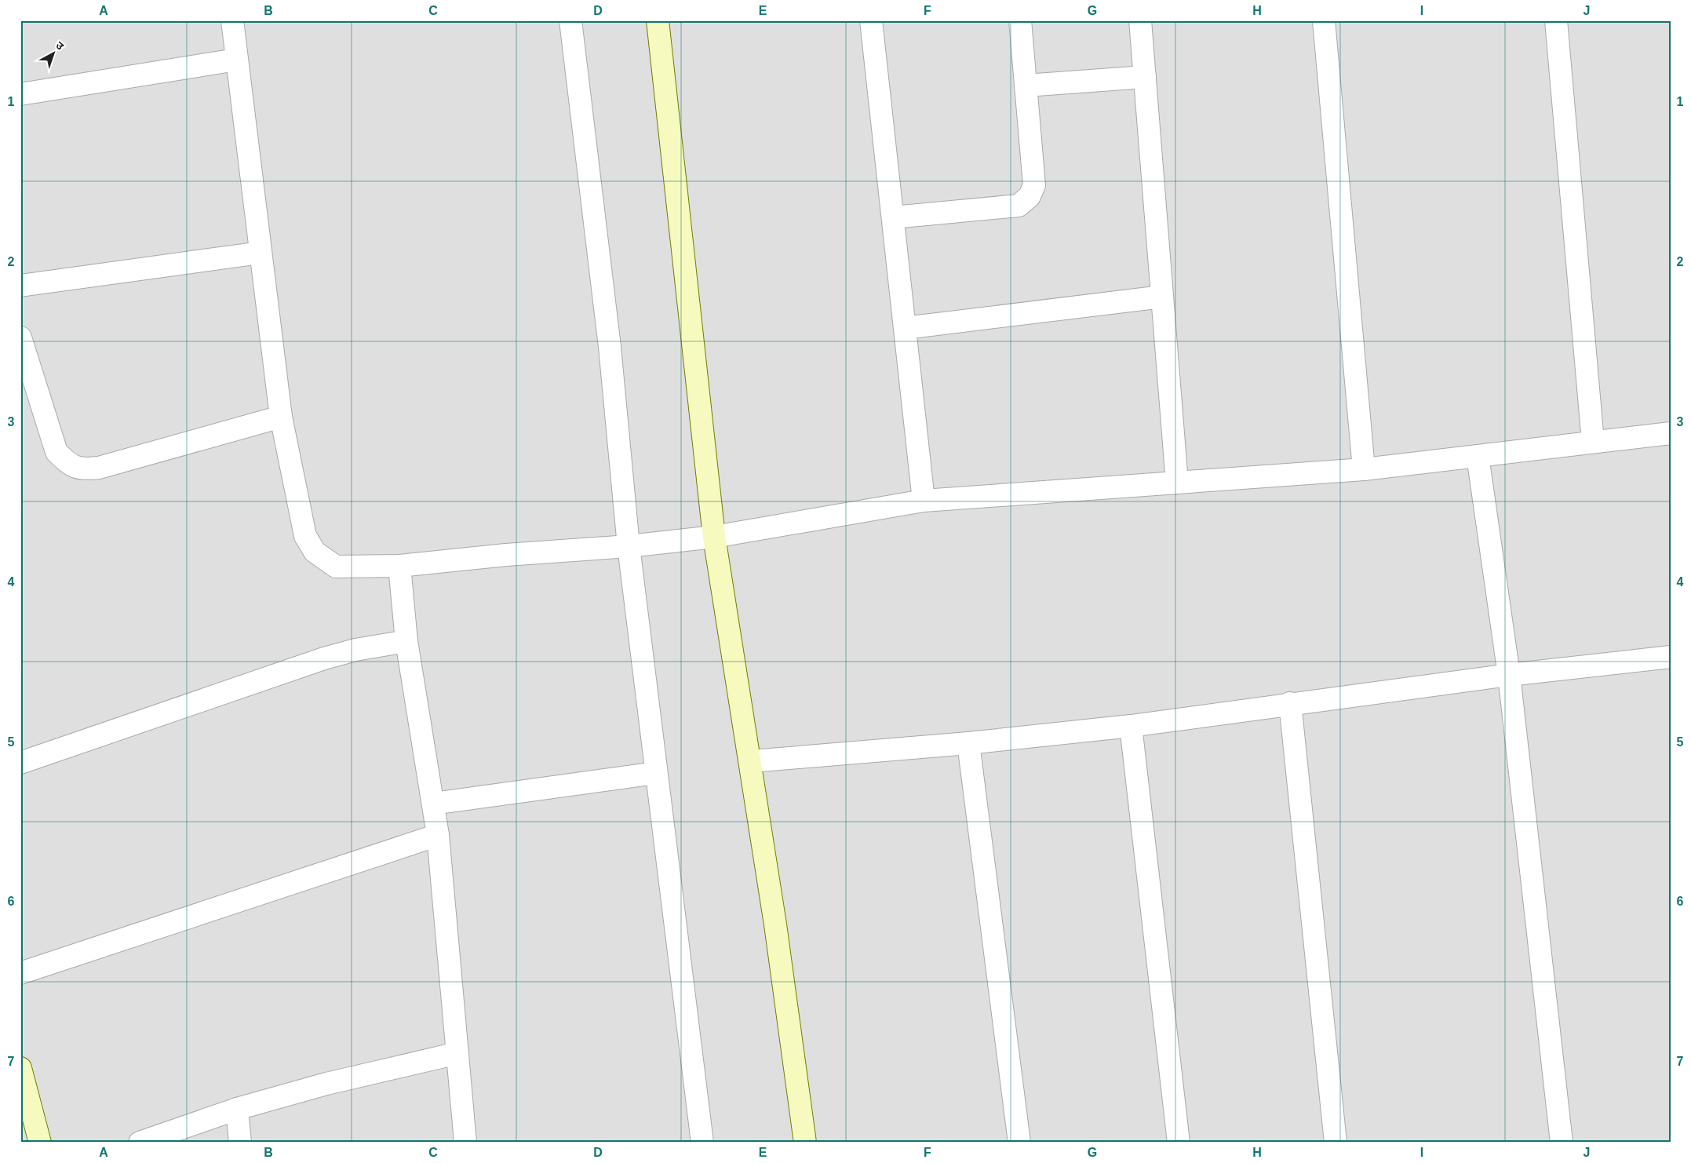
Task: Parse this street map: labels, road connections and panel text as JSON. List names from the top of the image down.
{
  "north": "top right",
  "grid": {
    "columns": [
      "A",
      "B",
      "C",
      "D",
      "E",
      "F",
      "G",
      "H",
      "I",
      "J"
    ],
    "rows": [
      "1",
      "2",
      "3",
      "4",
      "5",
      "6",
      "7"
    ]
  }
}
